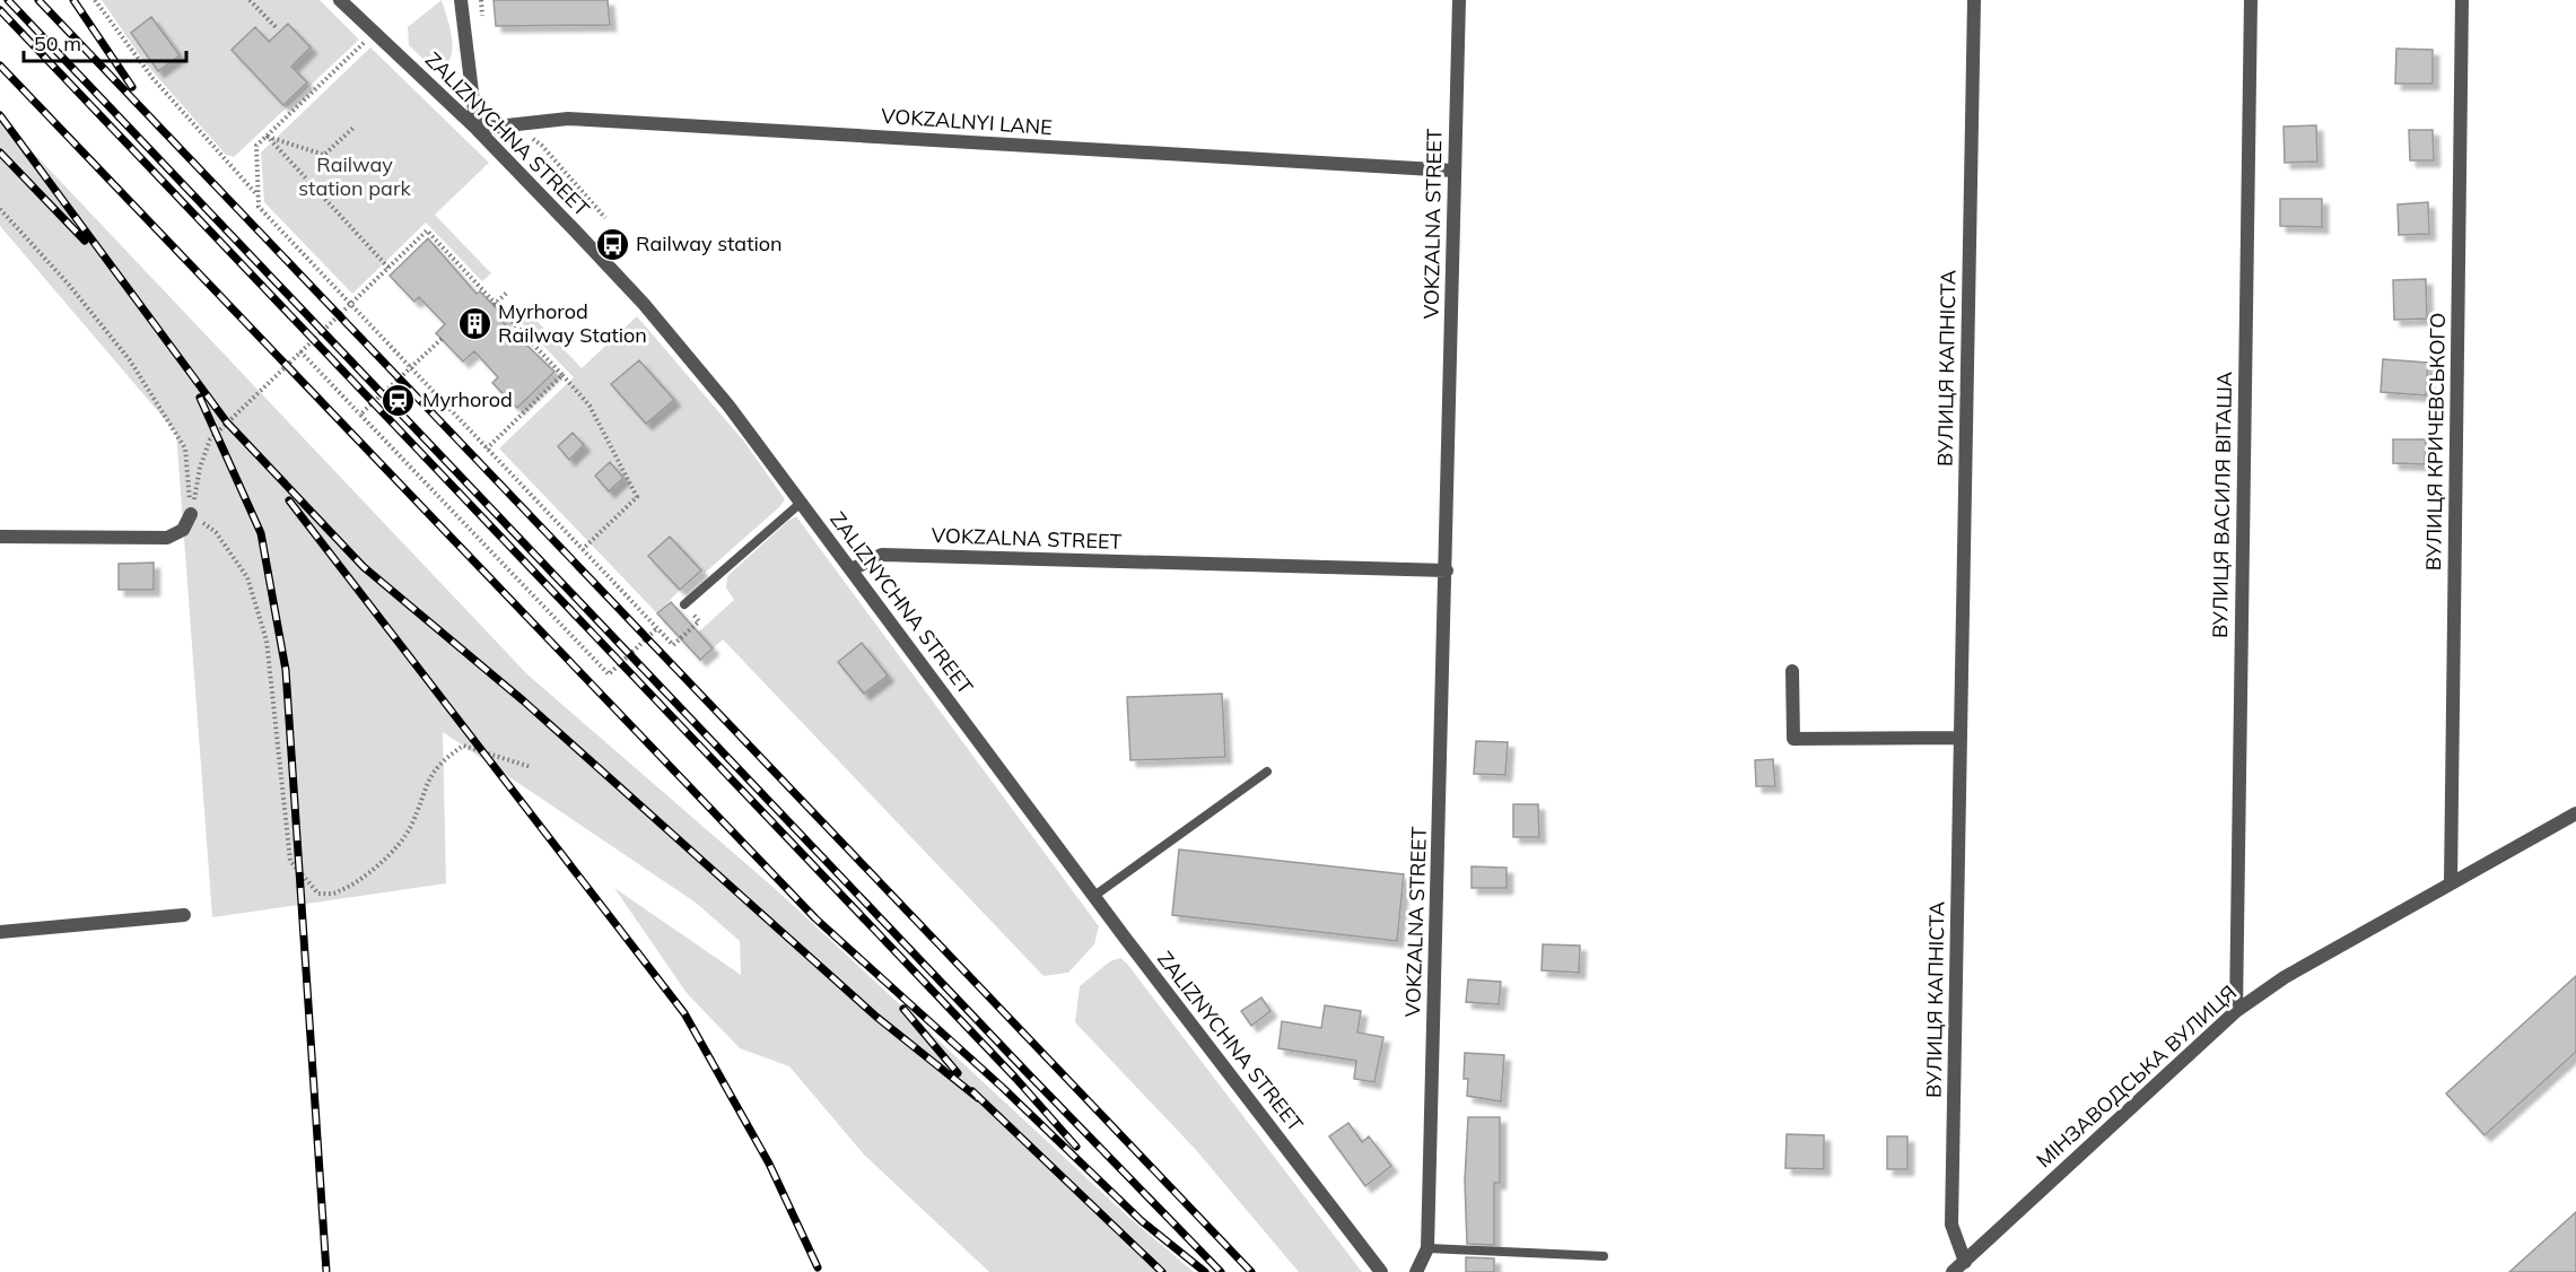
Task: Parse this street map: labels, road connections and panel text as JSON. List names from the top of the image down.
{
  "streets": {
    "street": [
      "VOKZALNYI LANE",
      "ZALIZNYCHNA STREET",
      "VOKZALNA STREET",
      "ВУЛИЦЯ КАПНІСТА",
      "ВУЛИЦЯ КРИЧЕВСЬКОГО",
      "ВУЛИЦЯ ВАСИЛЯ ВІТАША",
      "МІНЗАВОДСЬКА ВУЛИЦЯ"
    ]
  },
  "crossings": [
    ["VOKZALNYI LANE", "ZALIZNYCHNA STREET"],
    ["VOKZALNYI LANE", "VOKZALNA STREET"],
    ["ZALIZNYCHNA STREET", "VOKZALNA STREET"],
    ["ВУЛИЦЯ КАПНІСТА", "МІНЗАВОДСЬКА ВУЛИЦЯ"],
    ["ВУЛИЦЯ КРИЧЕВСЬКОГО", "МІНЗАВОДСЬКА ВУЛИЦЯ"],
    ["ВУЛИЦЯ ВАСИЛЯ ВІТАША", "МІНЗАВОДСЬКА ВУЛИЦЯ"]
  ],
  "parks": ["Railway station park"],
  "places": {
    "bus stop": ["Railway station"],
    "building": ["Myrhorod Railway Station"],
    "station": ["Myrhorod"]
  },
  "scale_bar": "50 m"
}
